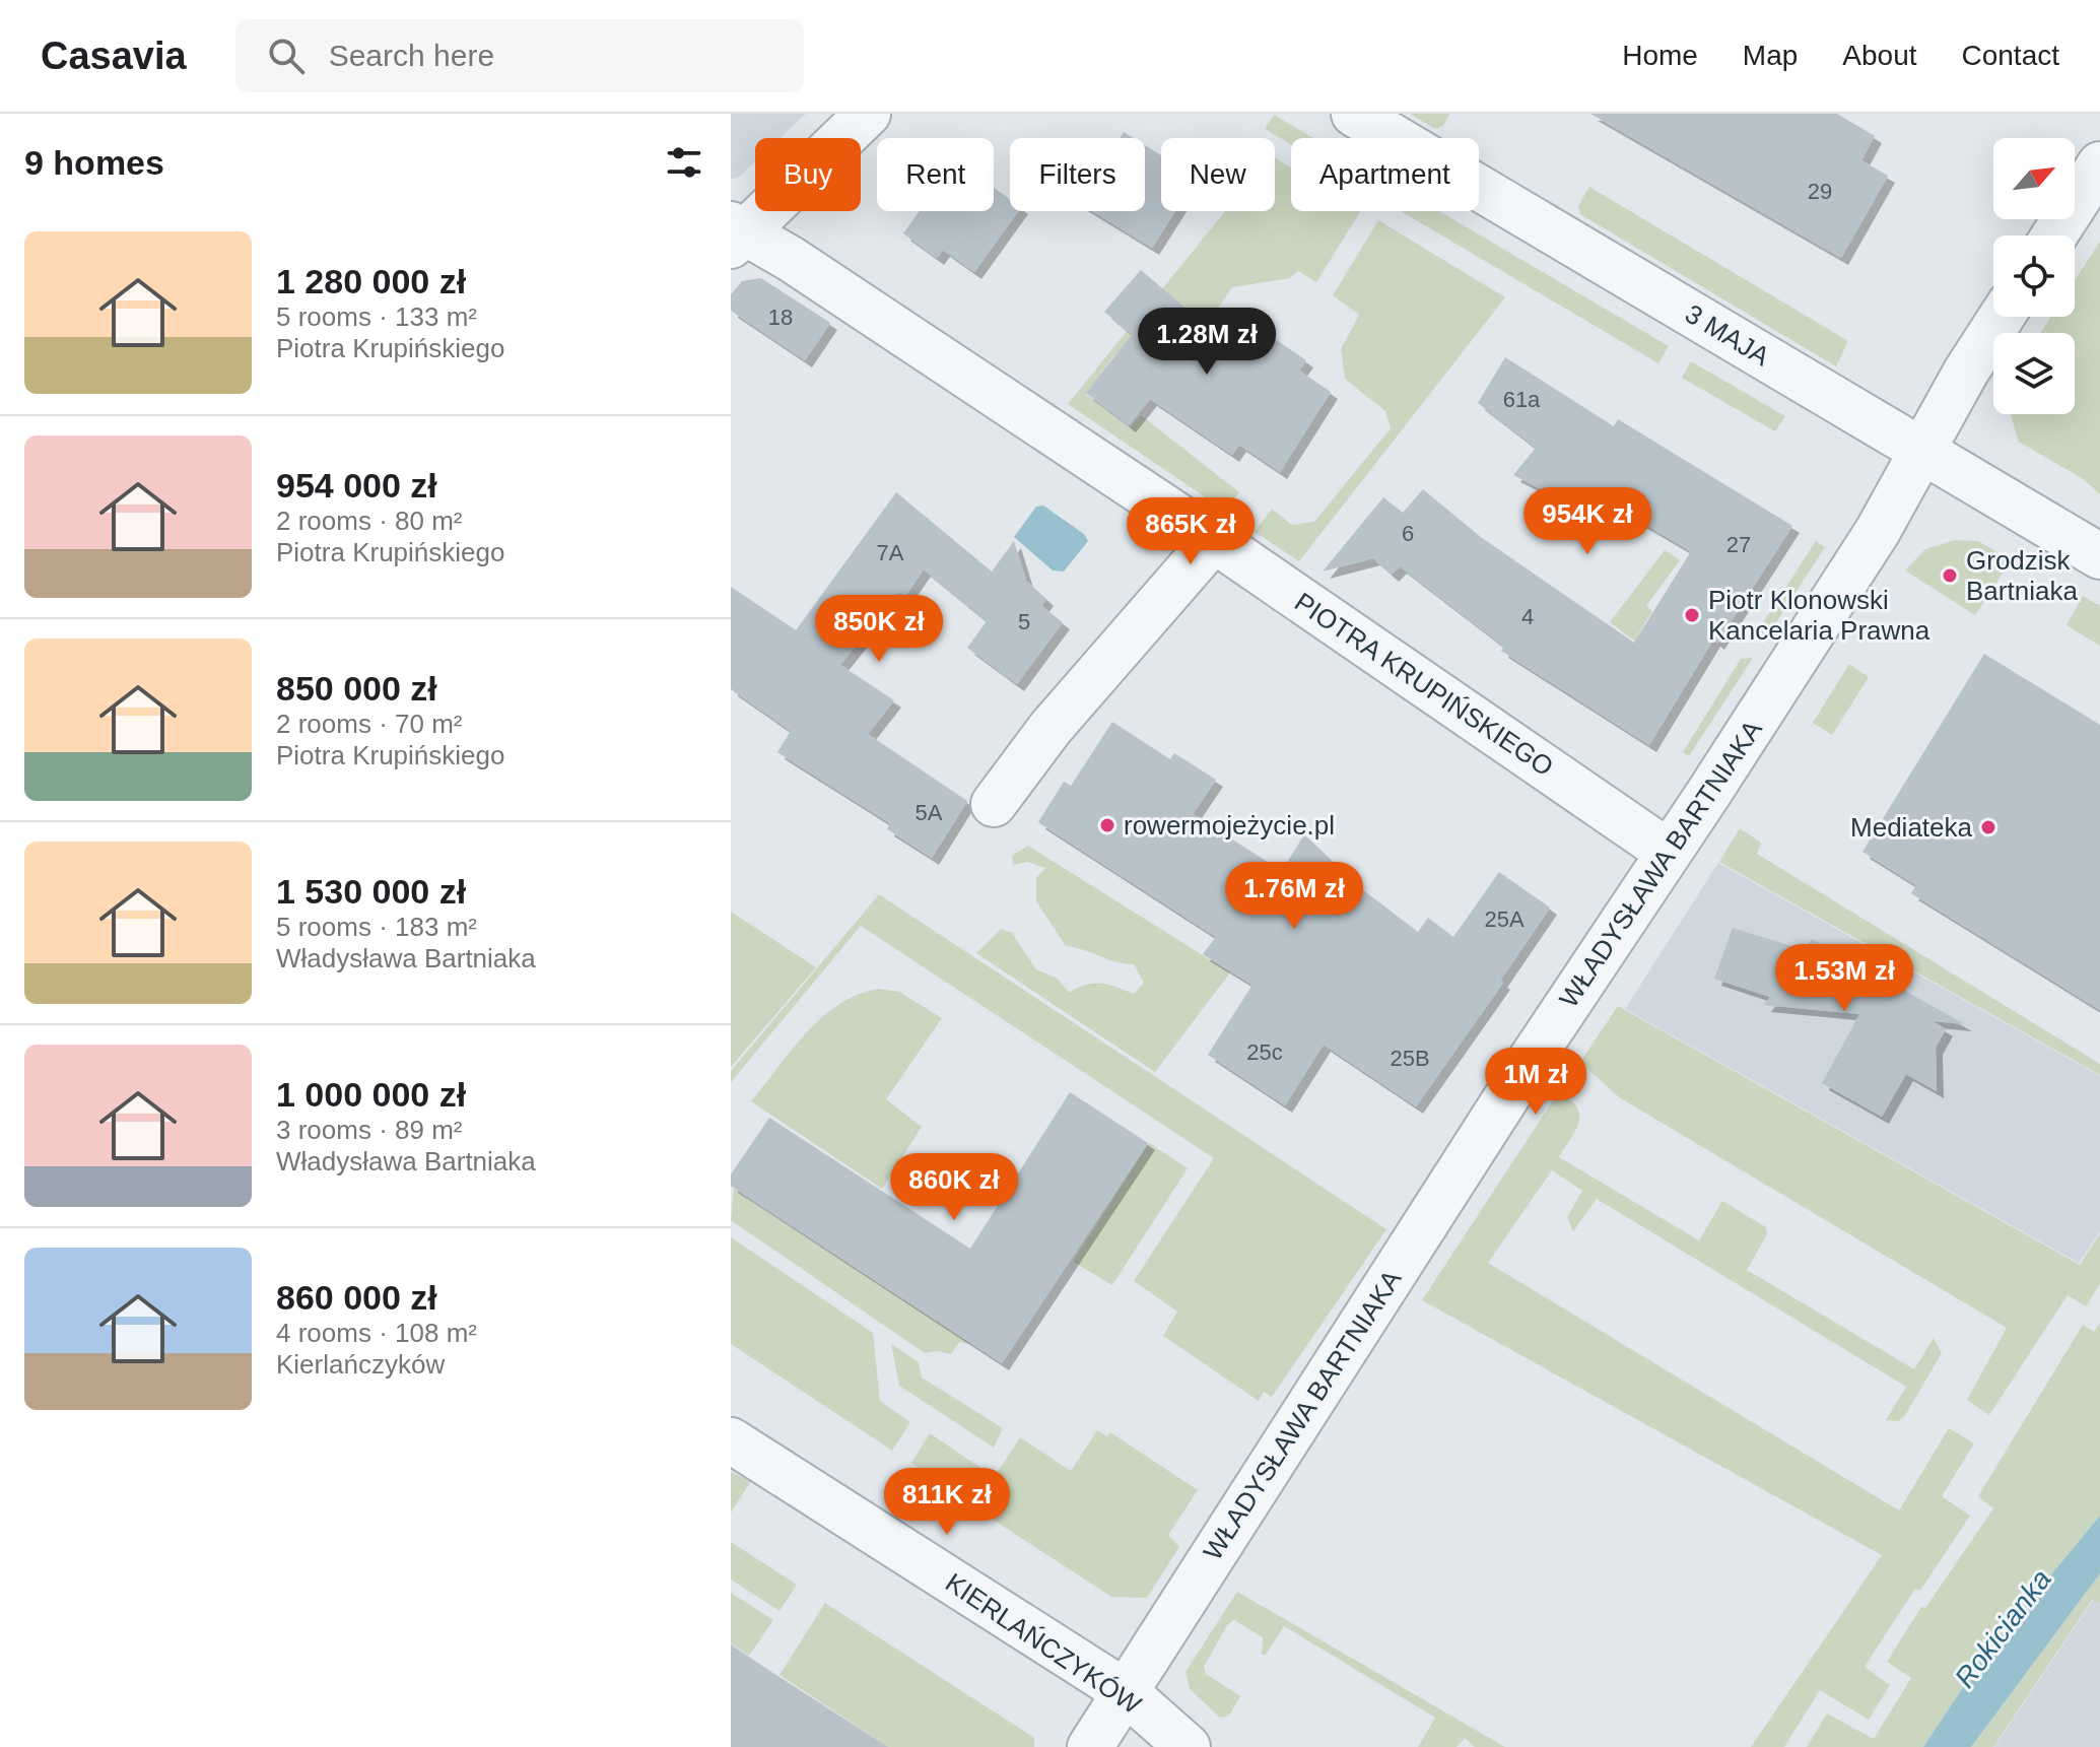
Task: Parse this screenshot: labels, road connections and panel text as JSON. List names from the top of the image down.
{
  "streets": {
    "street": [
      "3 MAJA",
      "PIOTRA KRUPIŃSKIEGO",
      "WŁADYSŁAWA BARTNIAKA",
      "KIERLAŃCZYKÓW"
    ]
  },
  "crossings": [
    ["3 MAJA", "WŁADYSŁAWA BARTNIAKA"],
    ["PIOTRA KRUPIŃSKIEGO", "WŁADYSŁAWA BARTNIAKA"],
    ["WŁADYSŁAWA BARTNIAKA", "KIERLAŃCZYKÓW"]
  ],
  "water": ["Rokicianka"],
  "places": [
    "Grodzisk Bartniaka",
    "Piotr Klonowski Kancelaria Prawna",
    "rowermojeżycie.pl",
    "Mediateka"
  ],
  "house_numbers": [
    "29",
    "18",
    "61a",
    "6",
    "27",
    "7A",
    "4",
    "5",
    "5A",
    "25A",
    "25c",
    "25B"
  ],
  "north": "top right",
  "page": {
    "header": "Casavia",
    "search": "Search here",
    "nav": [
      "Home",
      "Map",
      "About",
      "Contact"
    ],
    "heading": "9 homes",
    "chip": [
      "Buy",
      "Rent",
      "Filters",
      "New",
      "Apartment"
    ],
    "list": [
      {
        "name": "1 280 000 zł",
        "note": "5 rooms · 133 m² · Piotra Krupińskiego"
      },
      {
        "name": "954 000 zł",
        "note": "2 rooms · 80 m² · Piotra Krupińskiego"
      },
      {
        "name": "850 000 zł",
        "note": "2 rooms · 70 m² · Piotra Krupińskiego"
      },
      {
        "name": "1 530 000 zł",
        "note": "5 rooms · 183 m² · Władysława Bartniaka"
      },
      {
        "name": "1 000 000 zł",
        "note": "3 rooms · 89 m² · Władysława Bartniaka"
      },
      {
        "name": "860 000 zł",
        "note": "4 rooms · 108 m² · Kierlańczyków"
      }
    ],
    "price": [
      "1.28M zł",
      "954K zł",
      "865K zł",
      "850K zł",
      "1.76M zł",
      "1.53M zł",
      "1M zł",
      "860K zł",
      "811K zł"
    ]
  }
}
